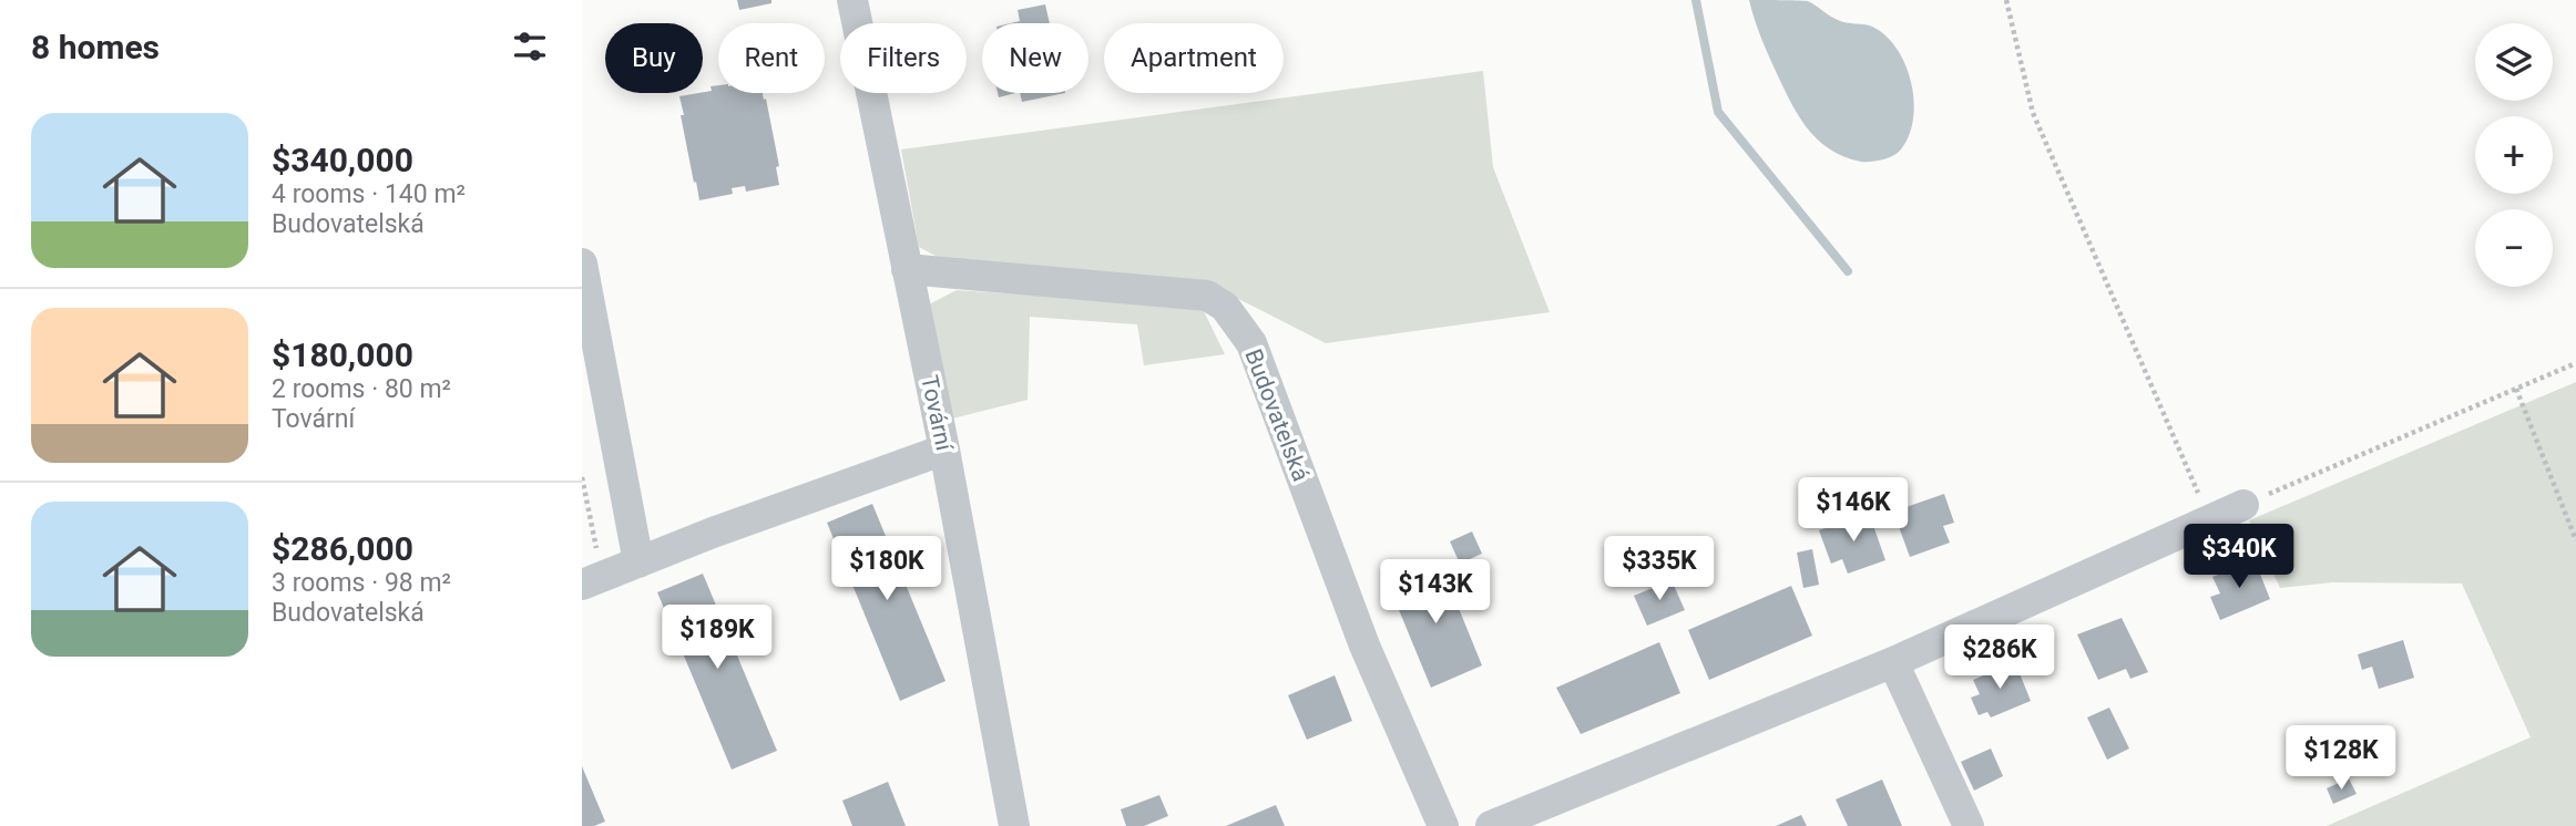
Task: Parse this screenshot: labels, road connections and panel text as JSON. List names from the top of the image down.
{
  "streets": {
    "street": ["Tovární", "Budovatelská"]
  },
  "crossings": [
    ["Tovární", "Budovatelská"]
  ],
  "page": {
    "heading": "8 homes",
    "map_buttons": ["+", "−"],
    "chip": [
      "Buy",
      "Rent",
      "Filters",
      "New",
      "Apartment"
    ],
    "list": [
      {
        "name": "$340,000",
        "note": "4 rooms · 140 m² · Budovatelská"
      },
      {
        "name": "$180,000",
        "note": "2 rooms · 80 m² · Tovární"
      },
      {
        "name": "$286,000",
        "note": "3 rooms · 98 m² · Budovatelská"
      }
    ],
    "price": [
      "$146K",
      "$340K",
      "$180K",
      "$335K",
      "$143K",
      "$189K",
      "$286K",
      "$128K"
    ]
  }
}
